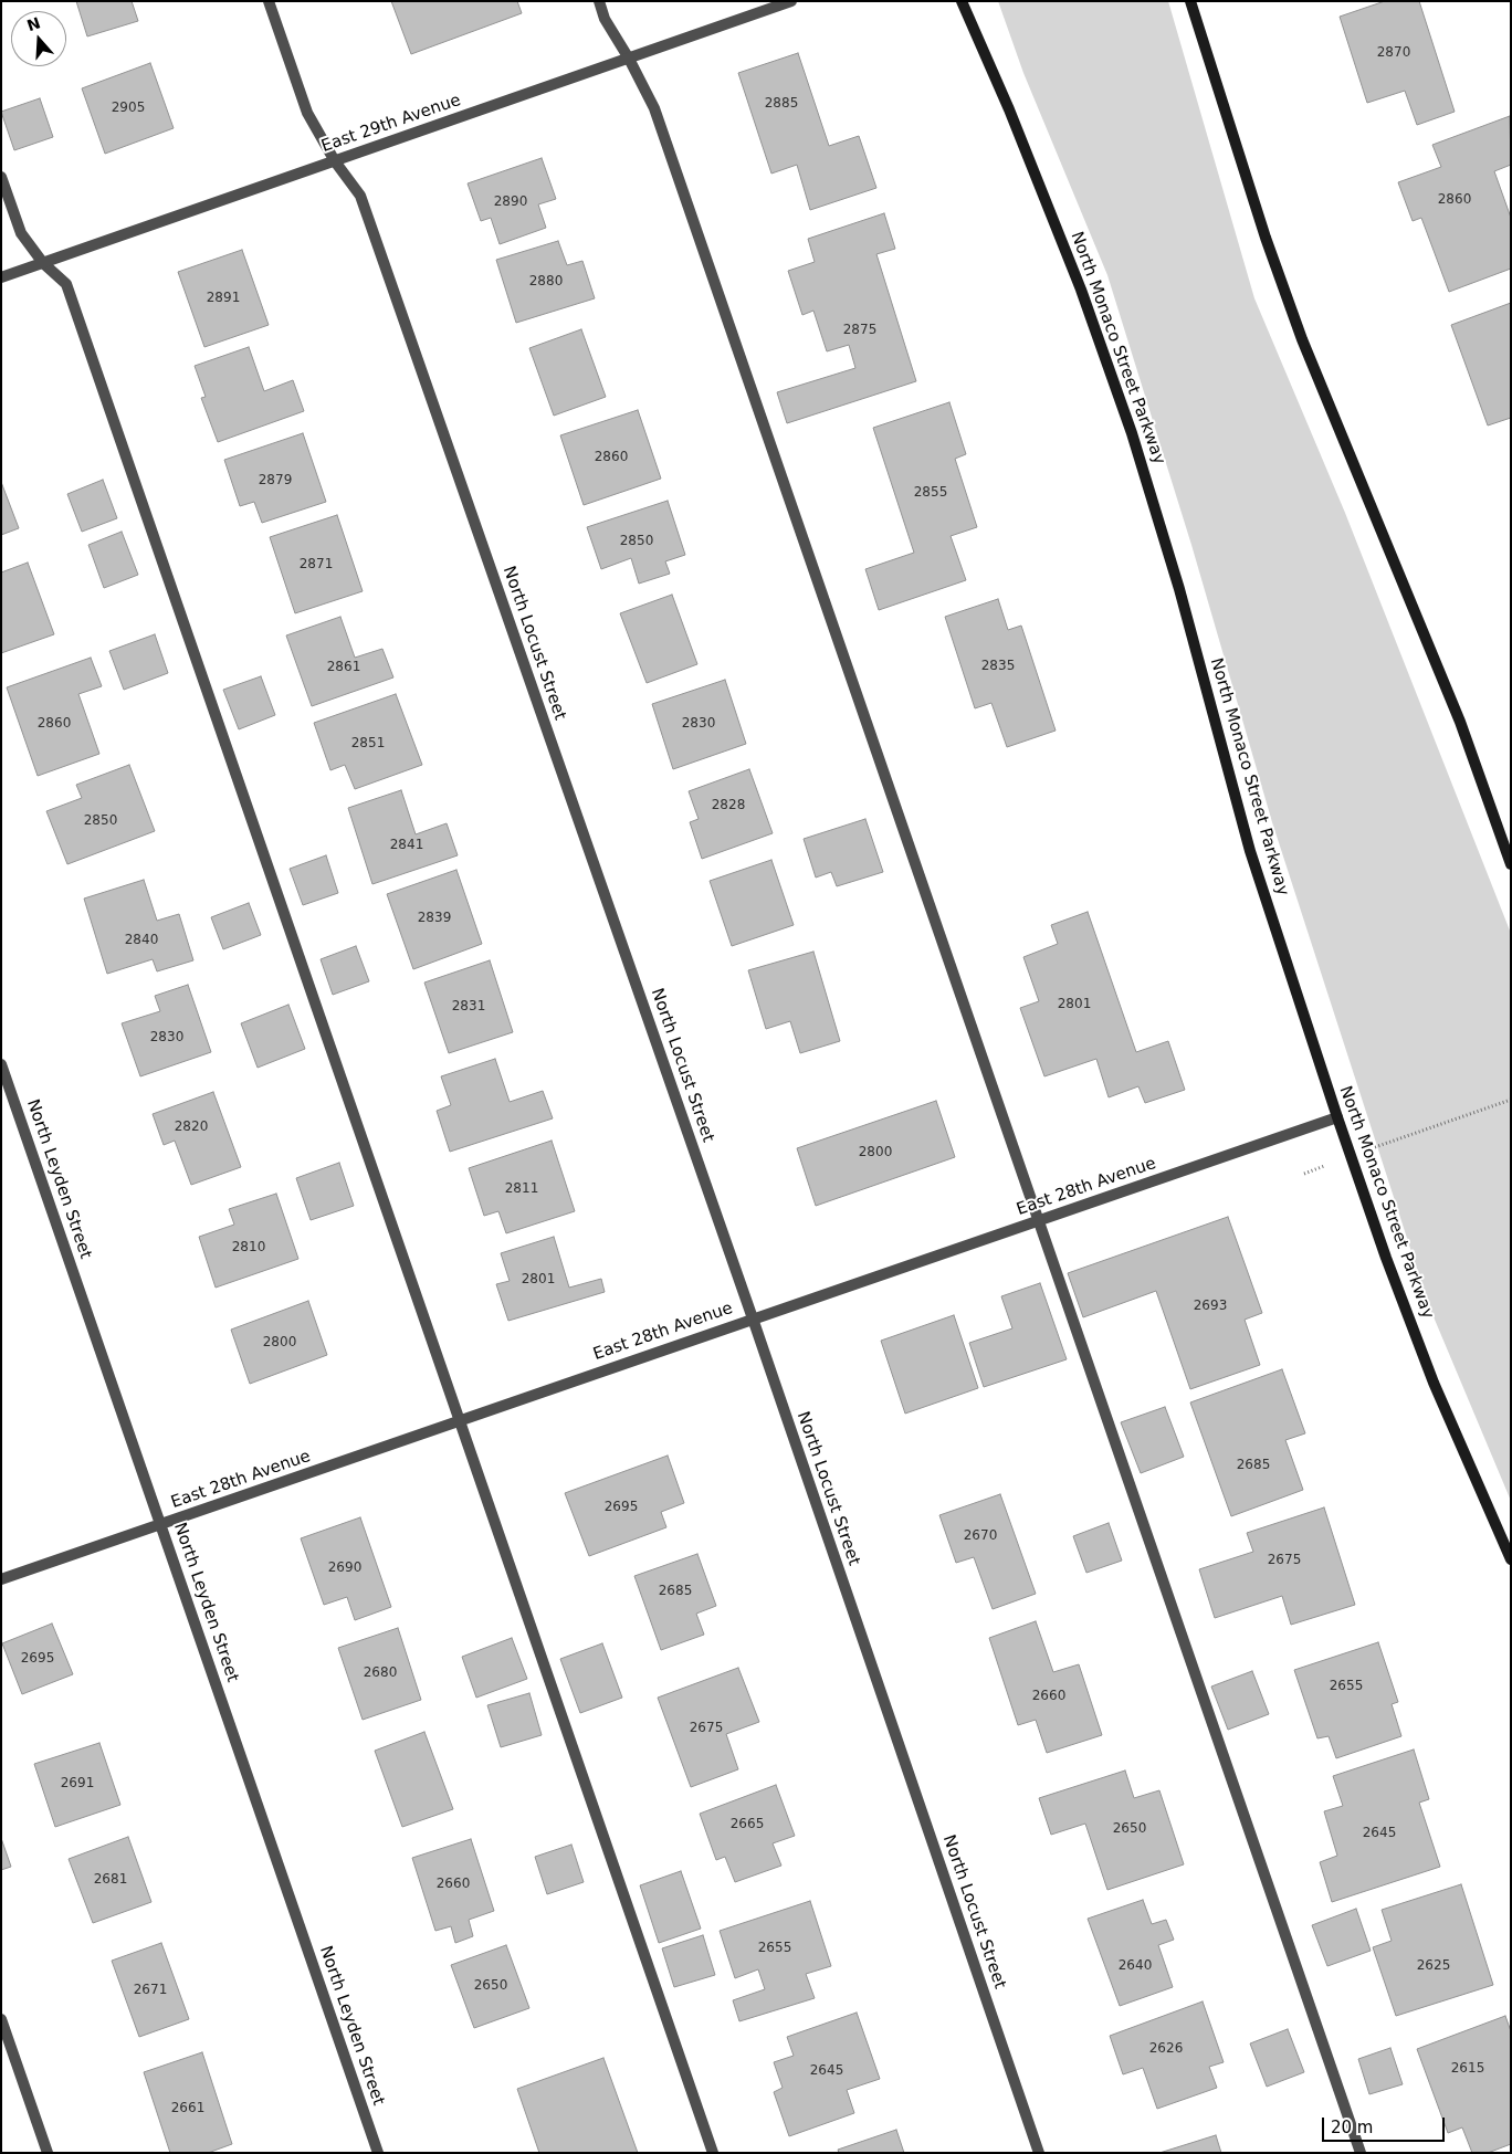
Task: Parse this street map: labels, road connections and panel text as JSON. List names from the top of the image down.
{
  "streets": {
    "main road": ["North Monaco Street Parkway"],
    "street": [
      "East 29th Avenue",
      "North Locust Street",
      "North Leyden Street",
      "East 28th Avenue"
    ]
  },
  "crossings": [
    ["East 29th Avenue", "North Locust Street"],
    ["North Monaco Street Parkway", "East 28th Avenue"],
    ["North Locust Street", "East 28th Avenue"],
    ["North Leyden Street", "East 28th Avenue"]
  ],
  "house_numbers": [
    "2870",
    "2885",
    "2905",
    "2860",
    "2890",
    "2880",
    "2891",
    "2875",
    "2860",
    "2879",
    "2855",
    "2850",
    "2871",
    "2835",
    "2861",
    "2860",
    "2830",
    "2851",
    "2828",
    "2850",
    "2841",
    "2839",
    "2840",
    "2801",
    "2831",
    "2830",
    "2820",
    "2800",
    "2811",
    "2810",
    "2801",
    "2693",
    "2800",
    "2685",
    "2695",
    "2670",
    "2675",
    "2690",
    "2685",
    "2695",
    "2680",
    "2655",
    "2660",
    "2675",
    "2691",
    "2665",
    "2650",
    "2645",
    "2681",
    "2660",
    "2655",
    "2640",
    "2625",
    "2650",
    "2671",
    "2626",
    "2615",
    "2645",
    "2661"
  ],
  "scale_bar": "20 m",
  "north": "top"
}
